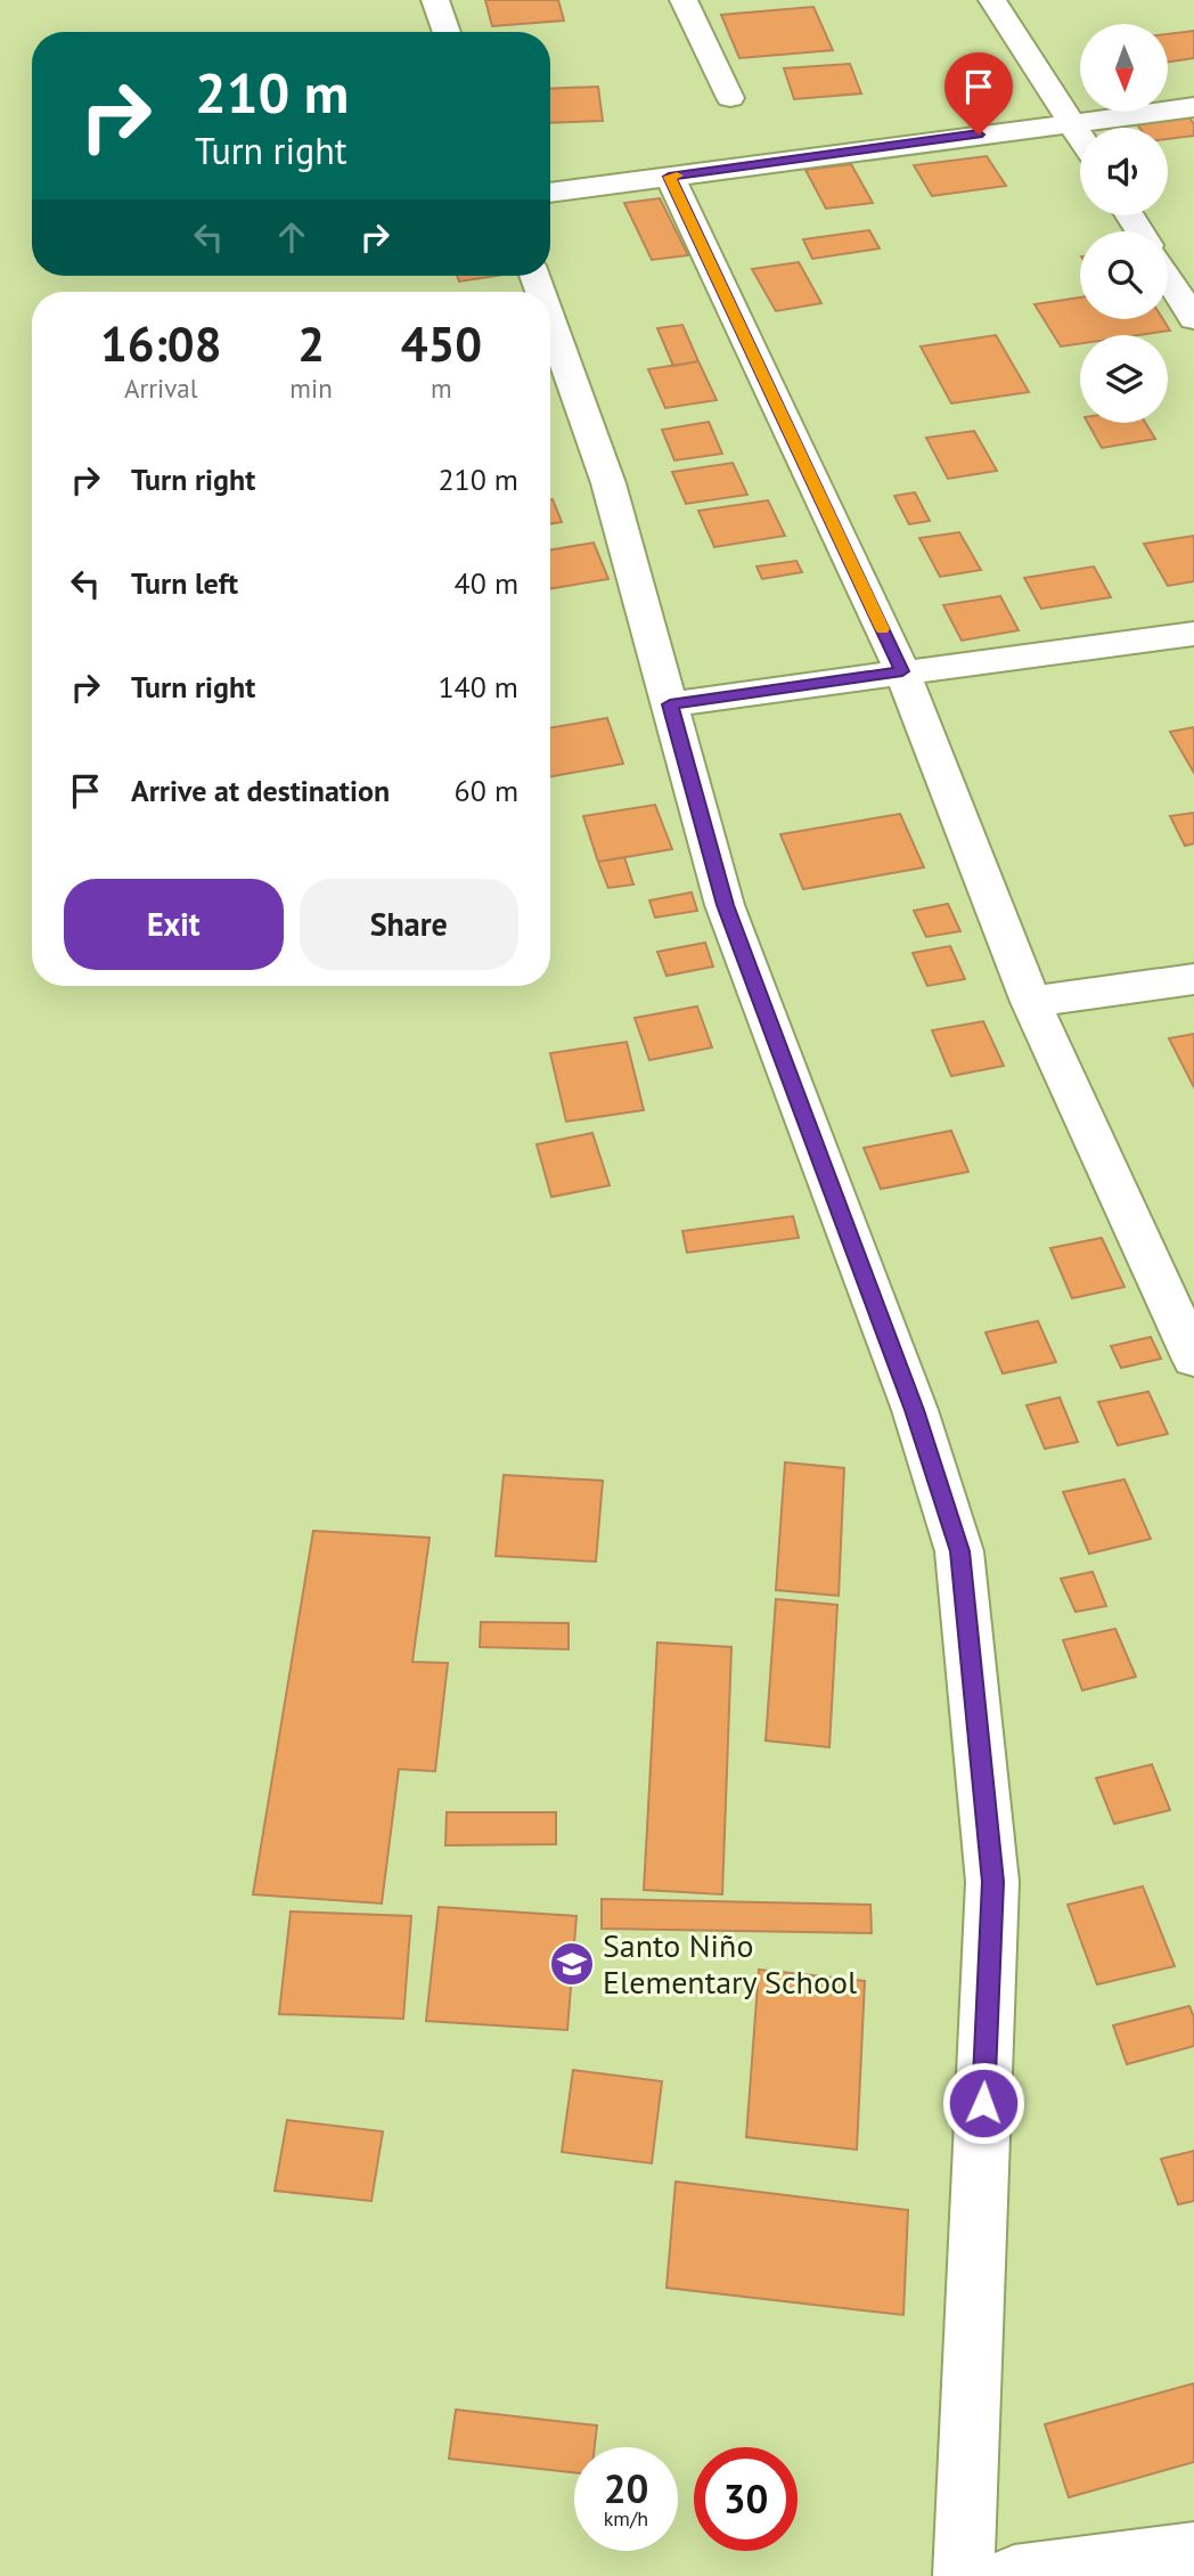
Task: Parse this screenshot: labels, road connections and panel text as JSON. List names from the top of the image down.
{
  "places": {
    "school or university": ["Santo Niño Elementary School"]
  },
  "north": "bottom",
  "page": {
    "turn": ["210 m", "Turn right"],
    "eta": [
      "16:08",
      "Arrival",
      "2",
      "min",
      "450",
      "m"
    ],
    "list": [
      {
        "name": "Turn right",
        "value": "210 m"
      },
      {
        "name": "Turn left",
        "value": "40 m"
      },
      {
        "name": "Turn right",
        "value": "140 m"
      },
      {
        "name": "Arrive at destination",
        "value": "60 m"
      }
    ],
    "buttons": ["Exit", "Share"],
    "speed": "20 km/h",
    "limit": "30"
  }
}
